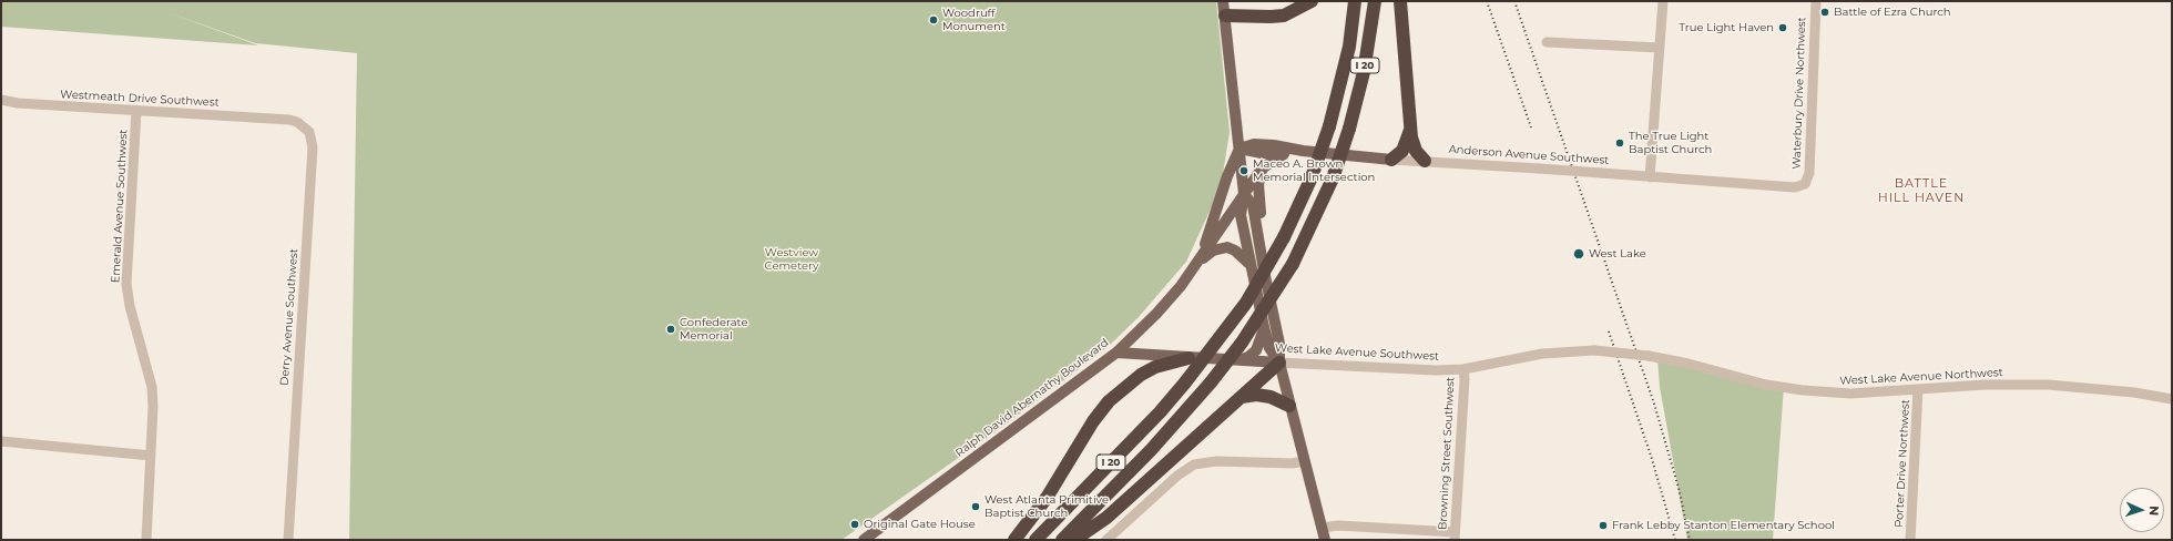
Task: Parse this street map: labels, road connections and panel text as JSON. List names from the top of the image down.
{
  "streets": {
    "highway": ["I 20"],
    "main road": ["Anderson Avenue Southwest", "West Lake Avenue Southwest", "Ralph David Abernathy Boulevard"],
    "street": [
      "Waterbury Drive Northwest",
      "Westmeath Drive Southwest",
      "Emerald Avenue Southwest",
      "Derry Avenue Southwest",
      "West Lake Avenue Northwest",
      "Browning Street Southwest",
      "Porter Drive Northwest"
    ]
  },
  "crossings": [
    ["Waterbury Drive Northwest", "Anderson Avenue Southwest"],
    ["Westmeath Drive Southwest", "Emerald Avenue Southwest"],
    ["Westmeath Drive Southwest", "Derry Avenue Southwest"],
    ["West Lake Avenue Southwest", "West Lake Avenue Northwest"],
    ["West Lake Avenue Southwest", "Ralph David Abernathy Boulevard"],
    ["West Lake Avenue Southwest", "Browning Street Southwest"],
    ["West Lake Avenue Northwest", "Porter Drive Northwest"]
  ],
  "districts": ["BATTLE HILL HAVEN"],
  "parks": ["Westview Cemetery"],
  "places": [
    "Battle of Ezra Church",
    "Woodruff Monument",
    "True Light Haven",
    "The True Light Baptist Church",
    "Maceo A. Brown Memorial Intersection",
    "West Lake",
    "Confederate Memorial",
    "West Atlanta Primitive Baptist Church",
    "Original Gate House",
    "Frank Lebby Stanton Elementary School"
  ],
  "north": "right"
}
